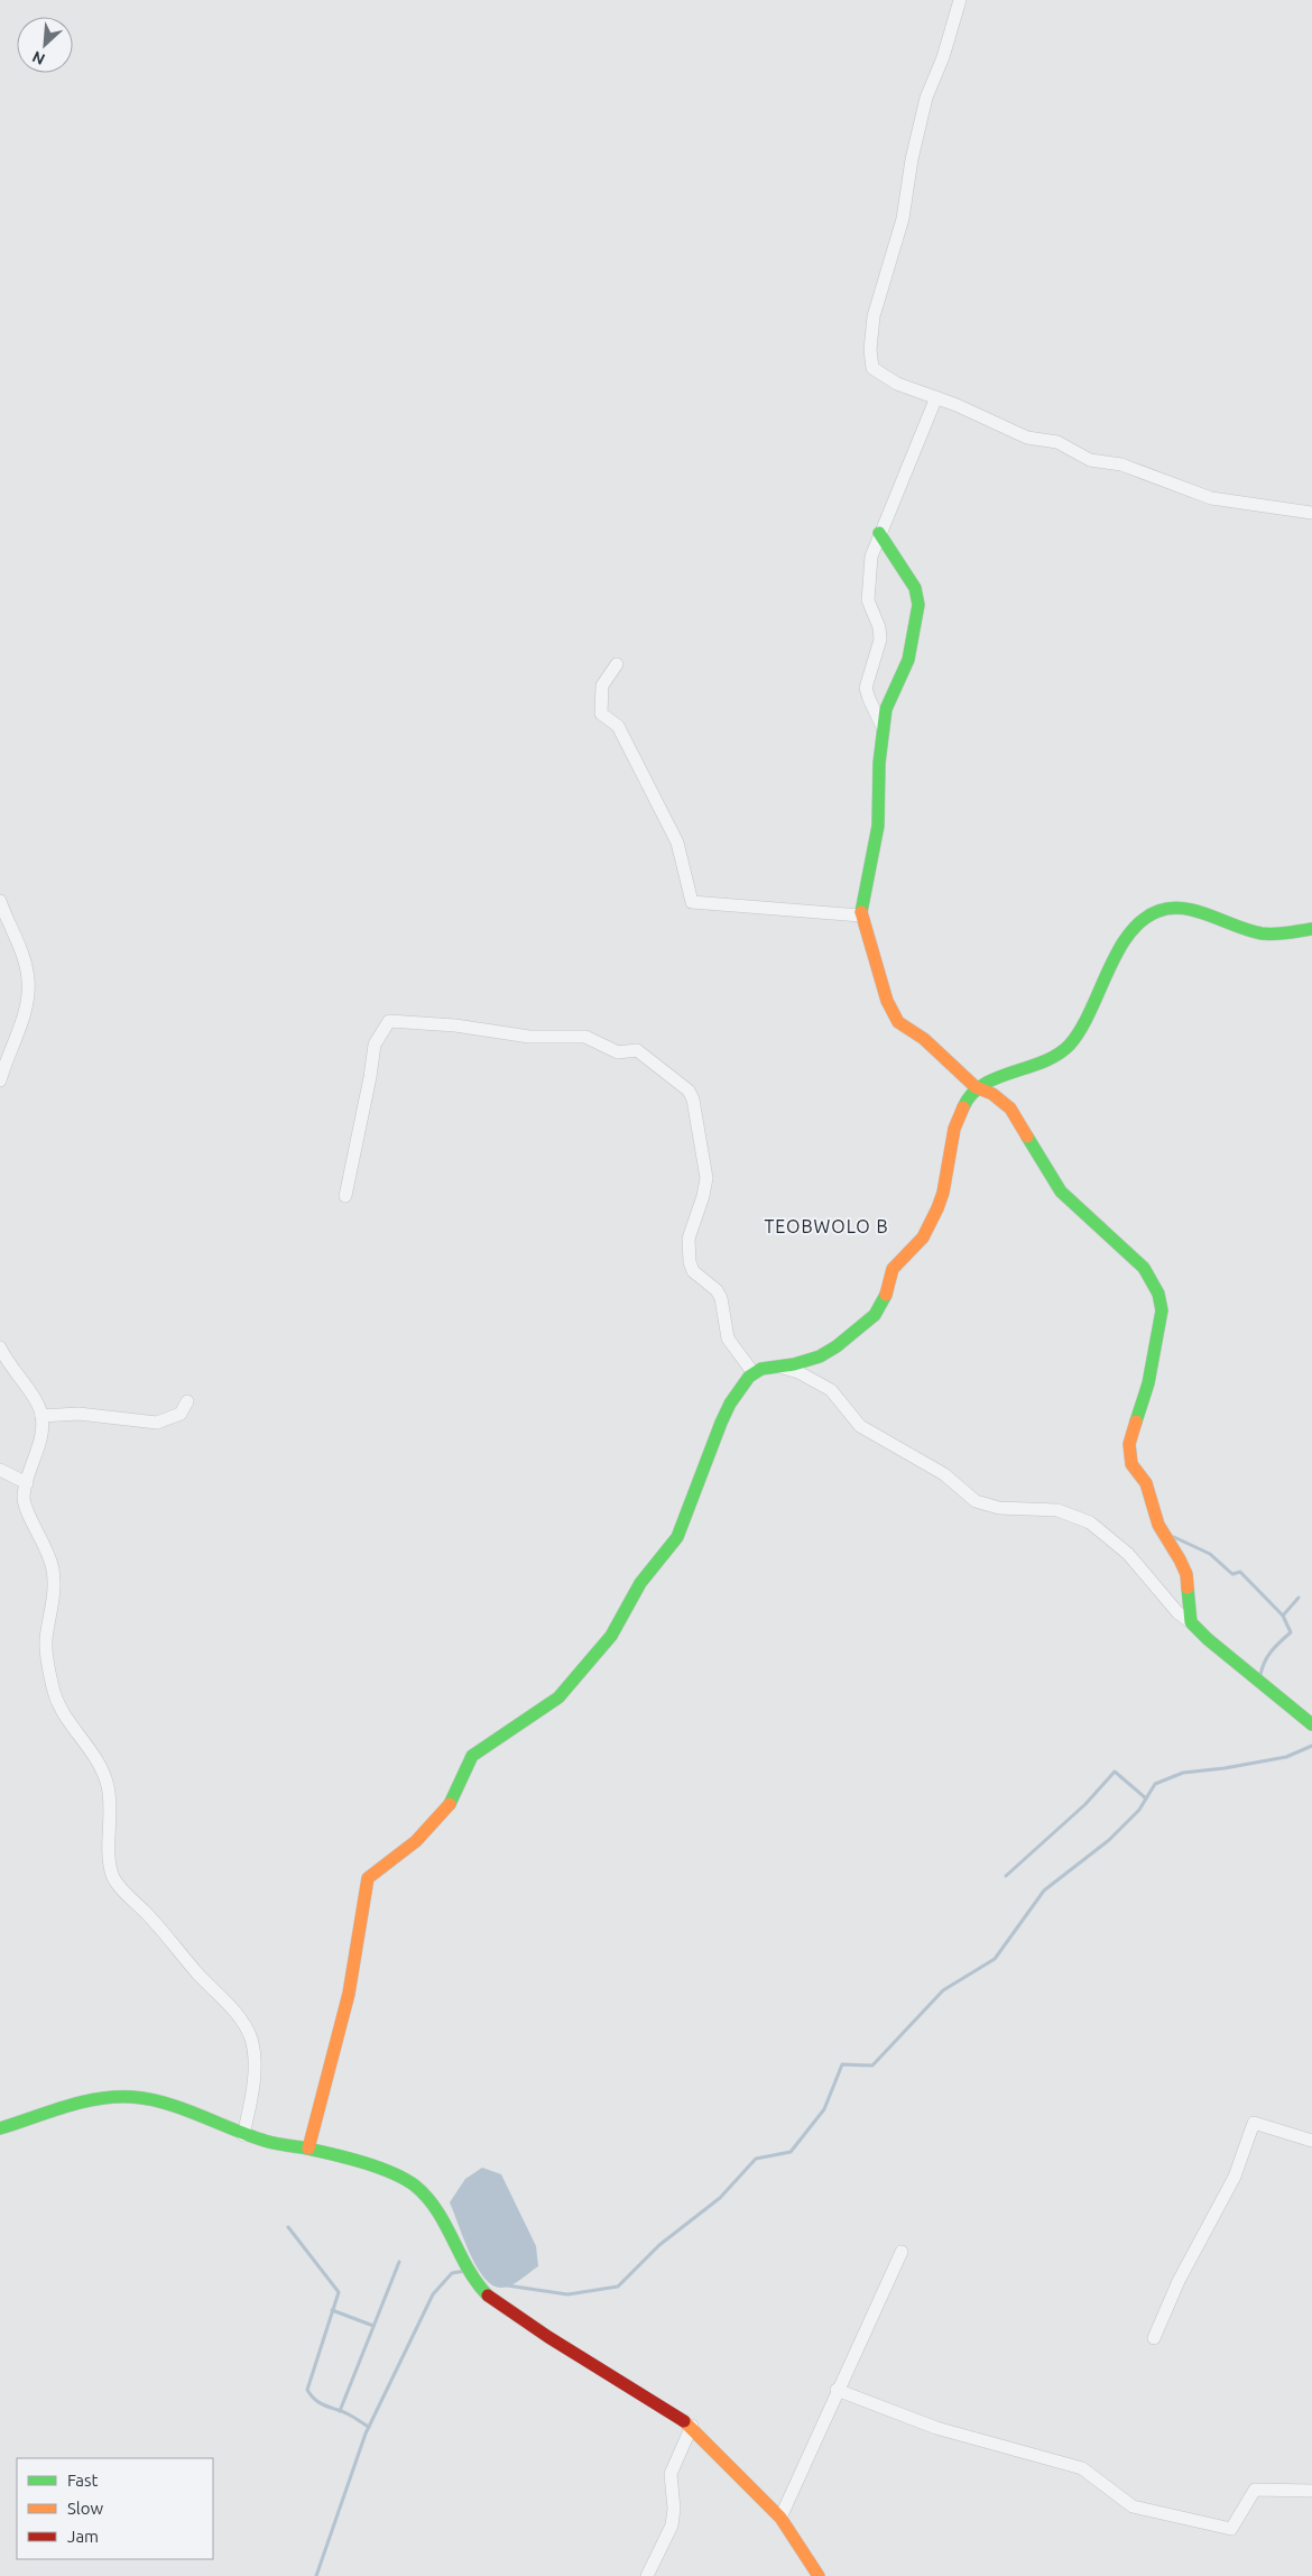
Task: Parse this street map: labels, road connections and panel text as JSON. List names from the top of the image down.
{
  "districts": ["TEOBWOLO B"],
  "legend": ["Fast", "Slow", "Jam"],
  "north": "bottom left"
}
